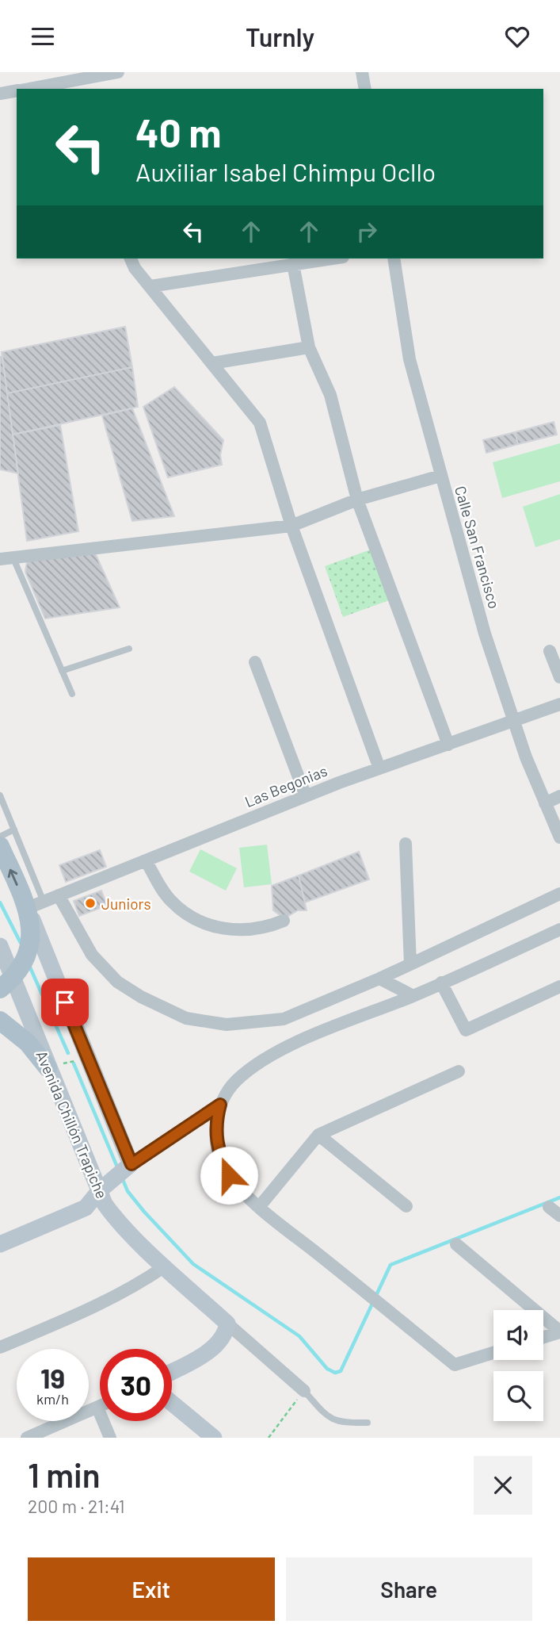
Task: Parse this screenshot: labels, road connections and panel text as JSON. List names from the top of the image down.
{
  "streets": {
    "street": ["Calle San Francisco", "Las Begonias", "Avenida Chillón Trapiche"]
  },
  "crossings": [
    ["Calle San Francisco", "Las Begonias"]
  ],
  "places": ["Juniors"],
  "page": {
    "header": "Turnly",
    "turn": ["40 m", "Auxiliar Isabel Chimpu Ocllo"],
    "speed": "19 km/h",
    "limit": "30",
    "heading": ["1 min", "200 m · 21:41"],
    "buttons": ["Exit", "Share"]
  }
}
